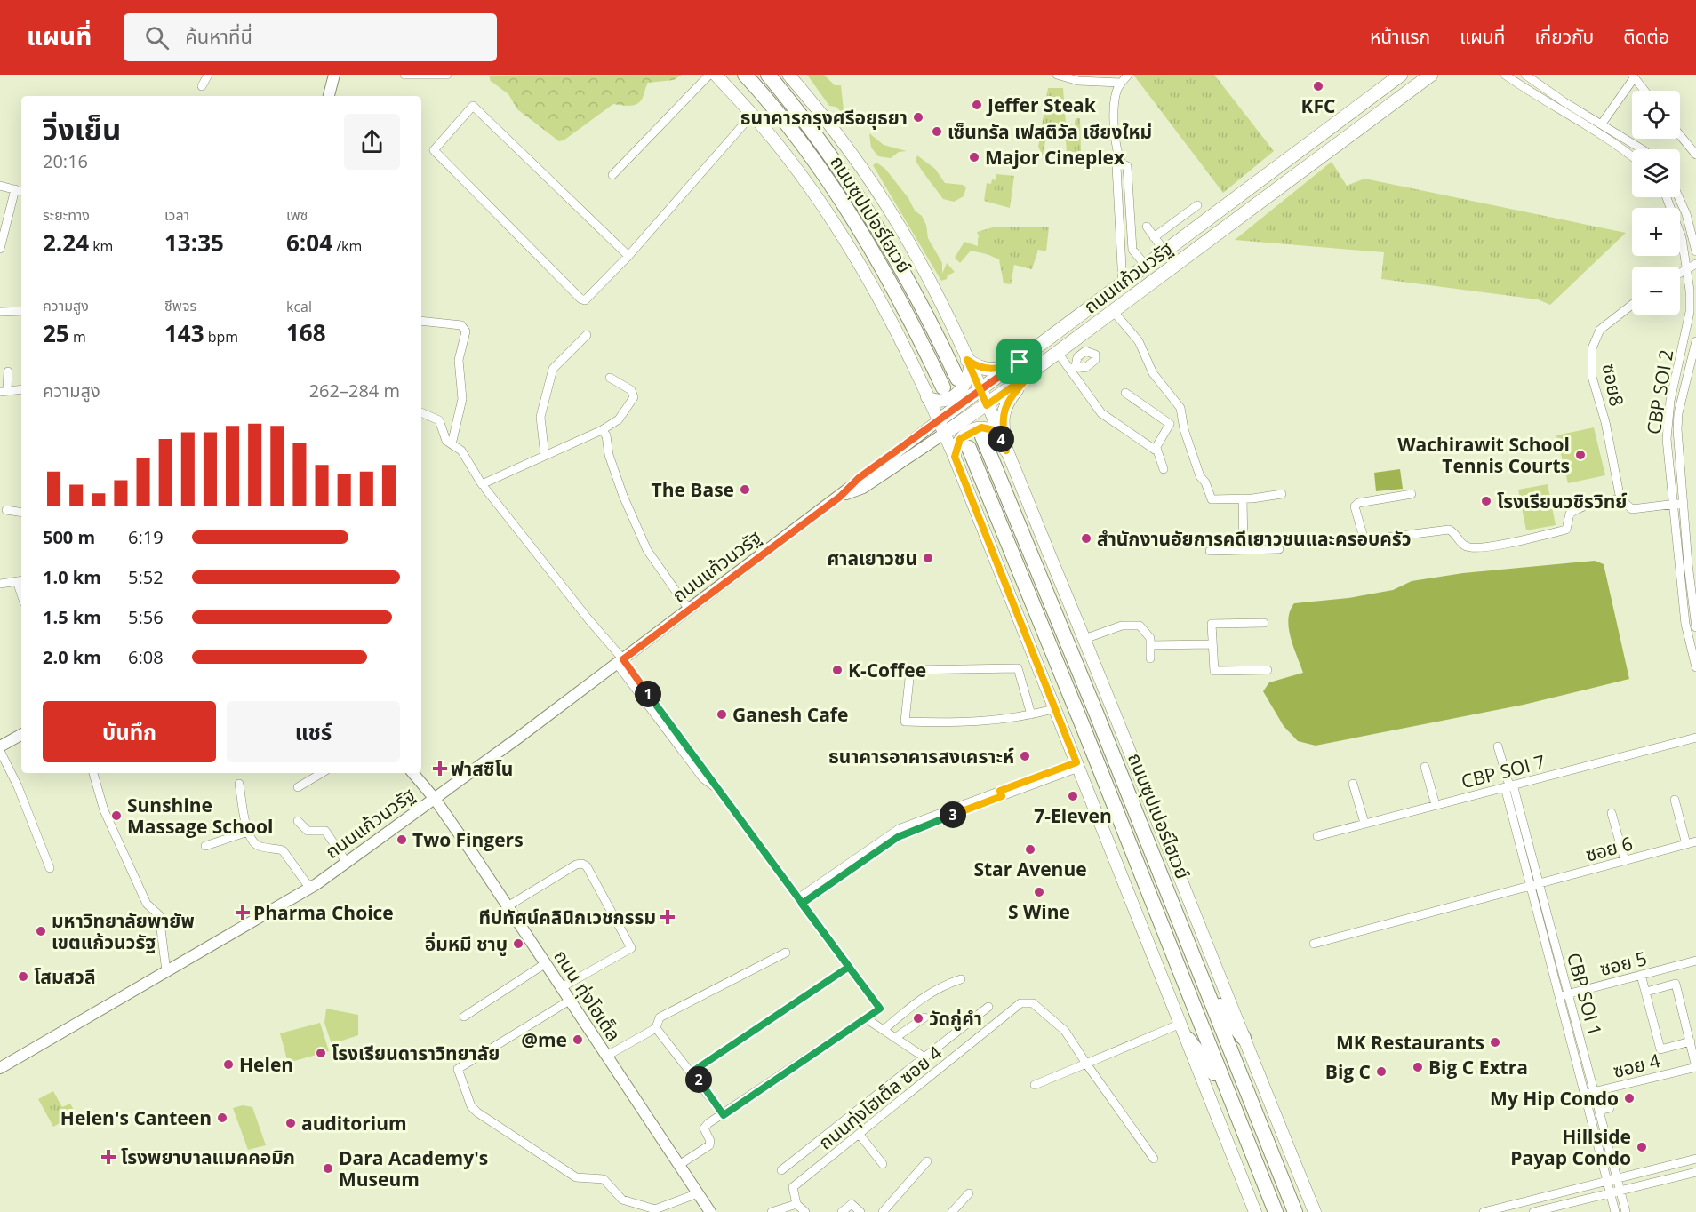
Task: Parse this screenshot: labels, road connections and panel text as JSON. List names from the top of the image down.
{
  "streets": {
    "highway": ["ถนนซุปเปอร์ไฮเวย์"],
    "main road": ["ถนนแก้วนวรัฐ"],
    "street": [
      "ซอย8",
      "CBP SOI 2",
      "CBP SOI 7",
      "ซอย 6",
      "ซอย 5",
      "CBP SOI 1",
      "ถนน ทุ่งโฮเต็ล",
      "ซอย 4",
      "ถนนทุ่งโฮเต็ล ซอย 4"
    ]
  },
  "crossings": [
    ["ถนนแก้วนวรัฐ", "ถนน ทุ่งโฮเต็ล"],
    ["CBP SOI 7", "CBP SOI 1"],
    ["ซอย 6", "CBP SOI 1"],
    ["ซอย 5", "CBP SOI 1"],
    ["CBP SOI 1", "ซอย 4"]
  ],
  "places": {
    "other": [
      "KFC",
      "Jeffer Steak",
      "ธนาคารกรุงศรีอยุธยา",
      "เซ็นทรัล เฟสติวัล เชียงใหม่",
      "Major Cineplex",
      "Wachirawit School Tennis Courts",
      "The Base",
      "โรงเรียนวชิรวิทย์",
      "สำนักงานอัยการคดีเยาวชนและครอบครัว",
      "ศาลเยาวชน",
      "K-Coffee",
      "Ganesh Cafe",
      "ธนาคารอาคารสงเคราะห์",
      "7-Eleven",
      "Sunshine Massage School",
      "Two Fingers",
      "Star Avenue",
      "S Wine",
      "มหาวิทยาลัยพายัพ เขตแก้วนวรัฐ",
      "อิ่มหมี ชาบู",
      "โสมสวลี",
      "วัดกู่คำ",
      "@me",
      "MK Restaurants",
      "โรงเรียนดาราวิทยาลัย",
      "Helen",
      "Big C Extra",
      "Big C",
      "My Hip Condo",
      "Helen's Canteen",
      "auditorium",
      "Hillside Payap Condo",
      "Dara Academy's Museum"
    ],
    "health": [
      "ฟาสซิโน",
      "Pharma Choice",
      "ทีปทัศน์คลินิกเวชกรรม",
      "โรงพยาบาลแมคคอมิก"
    ]
  },
  "page": {
    "header": "แผนที่",
    "search": "ค้นหาที่นี่",
    "nav": [
      "หน้าแรก",
      "แผนที่",
      "เกี่ยวกับ",
      "ติดต่อ"
    ],
    "map_buttons": ["+", "−"],
    "heading": ["วิ่งเย็น", "20:16"],
    "stats": [
      ["ระยะทาง", "2.24 km"],
      ["เวลา", "13:35"],
      ["เพซ", "6:04 /km"],
      ["ความสูง", "25 m"],
      ["ชีพจร", "143 bpm"],
      ["kcal", "168"]
    ],
    "chart": ["ความสูง", "262–284 m"],
    "pins": [
      "4",
      "1",
      "3",
      "2"
    ],
    "list": [
      {
        "name": "500 m",
        "note": "6:19"
      },
      {
        "name": "1.0 km",
        "note": "5:52"
      },
      {
        "name": "1.5 km",
        "note": "5:56"
      },
      {
        "name": "2.0 km",
        "note": "6:08"
      }
    ],
    "buttons": ["บันทึก", "แชร์"]
  }
}
